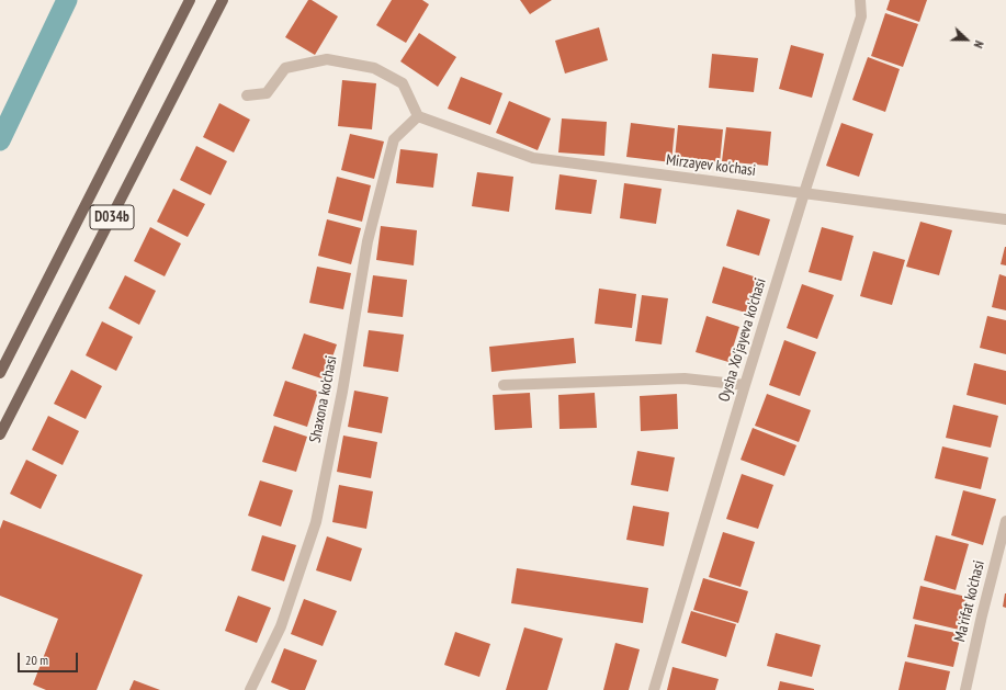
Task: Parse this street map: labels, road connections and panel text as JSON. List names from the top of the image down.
{
  "streets": {
    "main road": ["D034b"],
    "street": [
      "Mirzayev ko'chasi",
      "Oysha Xo'jayeva ko'chasi",
      "Shaxona ko'chasi",
      "Ma'rifat ko'chasi"
    ]
  },
  "crossings": [
    ["Mirzayev ko'chasi", "Oysha Xo'jayeva ko'chasi"],
    ["Mirzayev ko'chasi", "Shaxona ko'chasi"]
  ],
  "scale_bar": "20 m",
  "north": "right"
}
